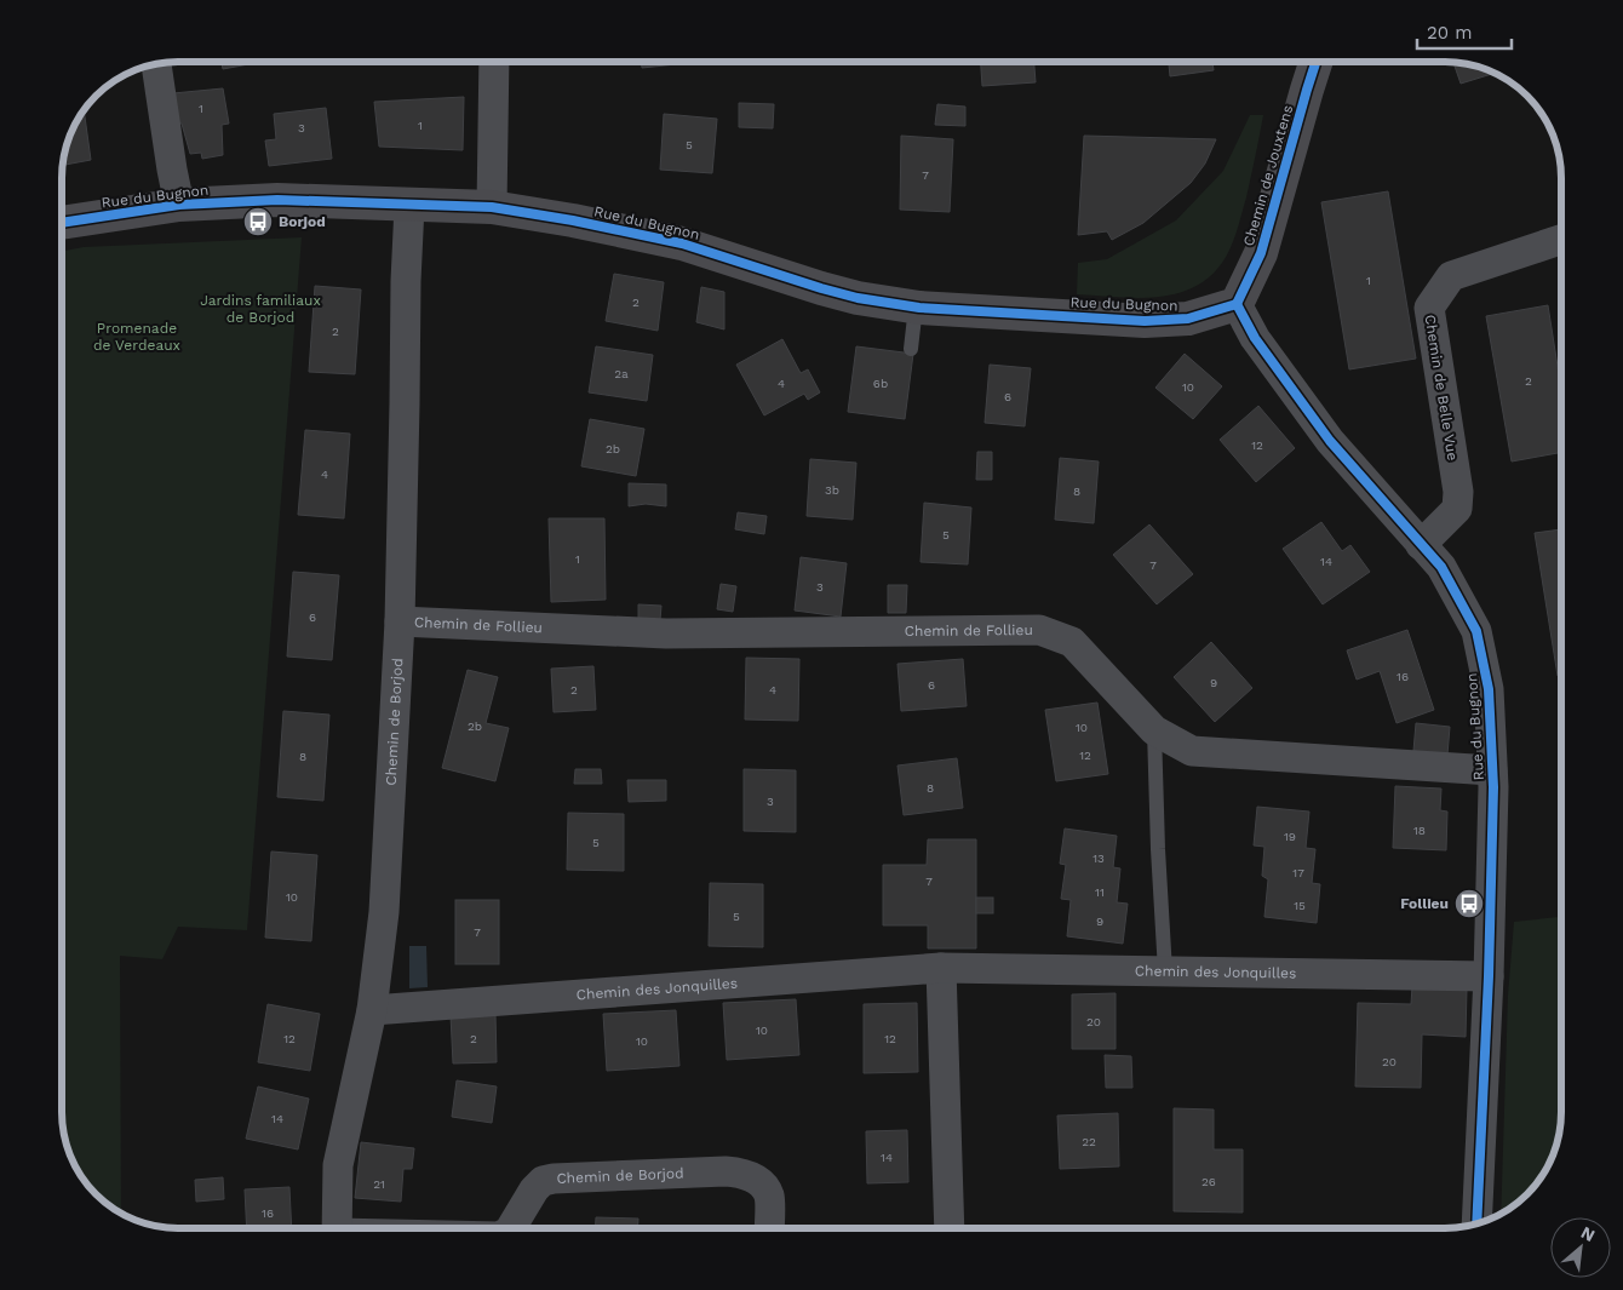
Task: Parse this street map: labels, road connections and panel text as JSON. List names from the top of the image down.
{
  "streets": {
    "street": [
      "Chemin de Jouxtens",
      "Rue du Bugnon",
      "Chemin de Belle Vue",
      "Chemin de Follieu",
      "Chemin de Borjod",
      "Chemin des Jonquilles"
    ]
  },
  "crossings": [
    ["Chemin de Jouxtens", "Rue du Bugnon"],
    ["Rue du Bugnon", "Chemin de Belle Vue"],
    ["Rue du Bugnon", "Chemin de Follieu"],
    ["Rue du Bugnon", "Chemin de Borjod"],
    ["Rue du Bugnon", "Chemin des Jonquilles"],
    ["Chemin de Follieu", "Chemin de Borjod"],
    ["Chemin de Borjod", "Chemin des Jonquilles"]
  ],
  "parks": ["Jardins familiaux de Borjod", "Promenade de Verdeaux"],
  "places": {
    "bus stop": ["Borjod", "Follieu"]
  },
  "house_numbers": [
    "1",
    "1",
    "3",
    "5",
    "7",
    "1",
    "2",
    "2",
    "2a",
    "2",
    "4",
    "6b",
    "10",
    "6",
    "12",
    "2b",
    "4",
    "3b",
    "8",
    "5",
    "1",
    "14",
    "7",
    "3",
    "6",
    "16",
    "9",
    "6",
    "2",
    "4",
    "2b",
    "10",
    "12",
    "8",
    "8",
    "3",
    "18",
    "19",
    "5",
    "13",
    "17",
    "7",
    "11",
    "10",
    "15",
    "5",
    "9",
    "7",
    "20",
    "10",
    "12",
    "2",
    "12",
    "10",
    "20",
    "14",
    "22",
    "14",
    "26",
    "21",
    "16"
  ],
  "scale_bar": "20 m",
  "north": "top right"
}
